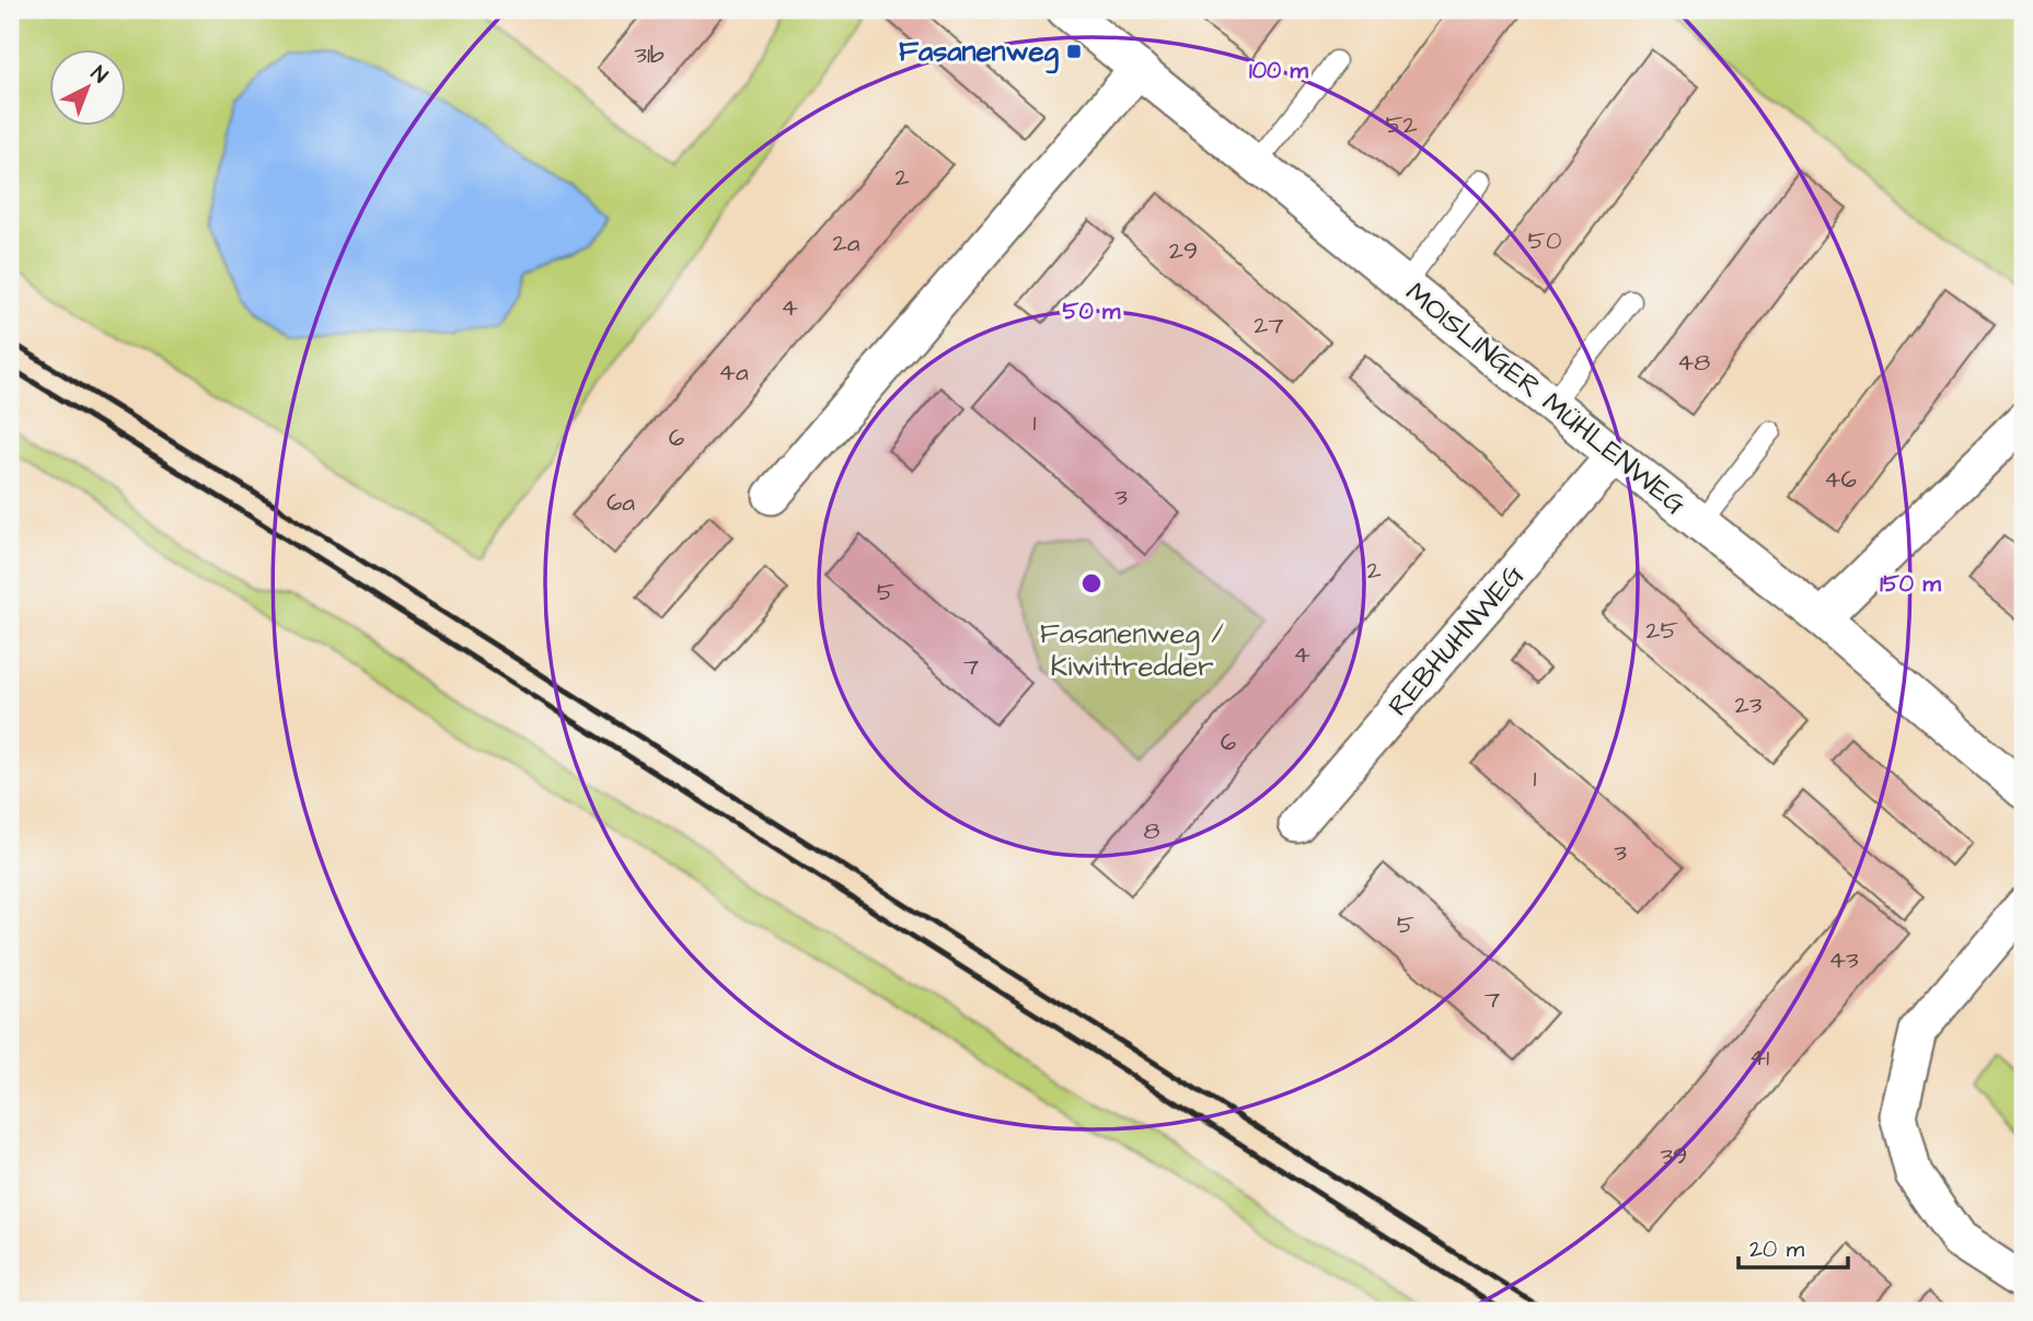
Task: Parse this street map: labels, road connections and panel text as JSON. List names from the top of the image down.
{
  "streets": {
    "street": ["MOISLINGER MÜHLENWEG", "REBHUHNWEG"]
  },
  "crossings": [
    ["MOISLINGER MÜHLENWEG", "REBHUHNWEG"]
  ],
  "parks": ["Fasanenweg / Kiwittredder"],
  "places": {
    "transit": ["Fasanenweg"]
  },
  "house_numbers": [
    "31b",
    "52",
    "2",
    "50",
    "2a",
    "29",
    "4",
    "27",
    "48",
    "4a",
    "1",
    "6",
    "46",
    "3",
    "6a",
    "2",
    "5",
    "25",
    "4",
    "7",
    "23",
    "6",
    "1",
    "8",
    "3",
    "5",
    "43",
    "7",
    "41",
    "39"
  ],
  "scale_bar": "20 m",
  "north": "top right",
  "rings": ["100 m", "50 m", "150 m"]
}
